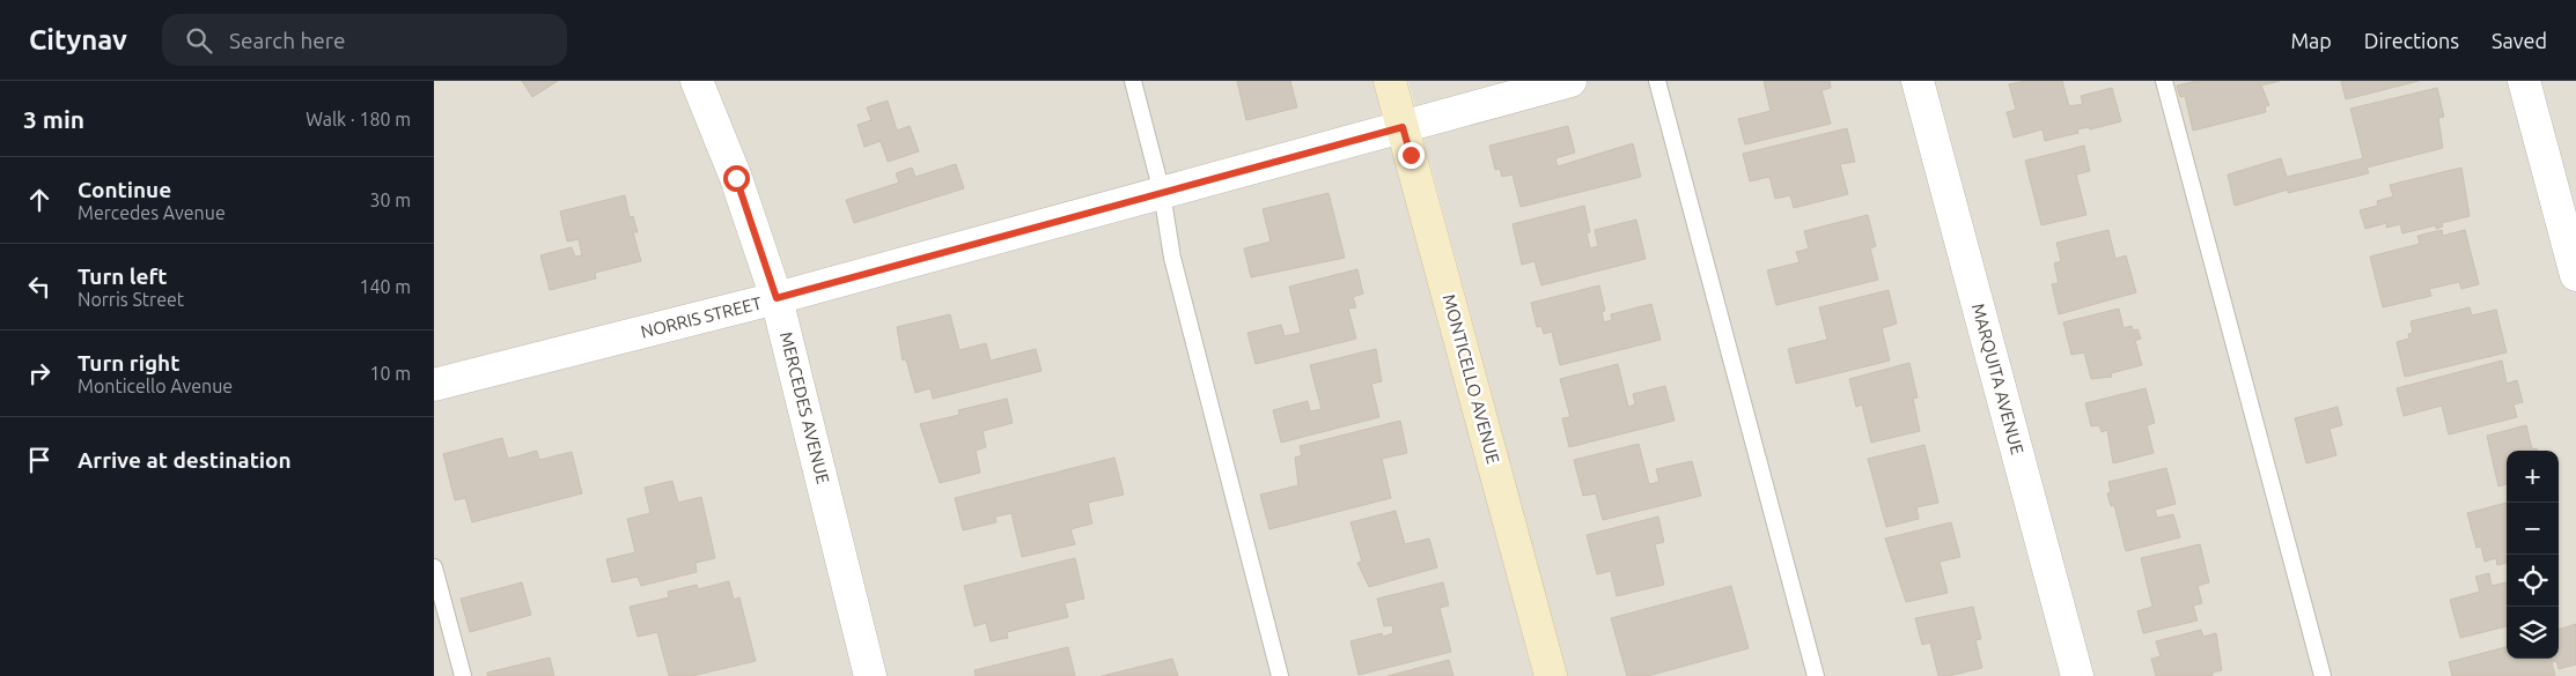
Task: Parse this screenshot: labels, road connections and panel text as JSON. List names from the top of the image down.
{
  "streets": {
    "street": [
      "NORRIS STREET",
      "MONTICELLO AVENUE",
      "MARQUITA AVENUE",
      "MERCEDES AVENUE"
    ]
  },
  "crossings": [
    ["NORRIS STREET", "MONTICELLO AVENUE"],
    ["NORRIS STREET", "MERCEDES AVENUE"]
  ],
  "page": {
    "header": "Citynav",
    "search": "Search here",
    "nav": ["Map", "Directions", "Saved"],
    "heading": ["3 min", "Walk · 180 m"],
    "list": [
      ["Continue", "Mercedes Avenue", "30 m"],
      ["Turn left", "Norris Street", "140 m"],
      ["Turn right", "Monticello Avenue", "10 m"],
      "Arrive at destination"
    ],
    "map_buttons": ["+", "−"]
  }
}
